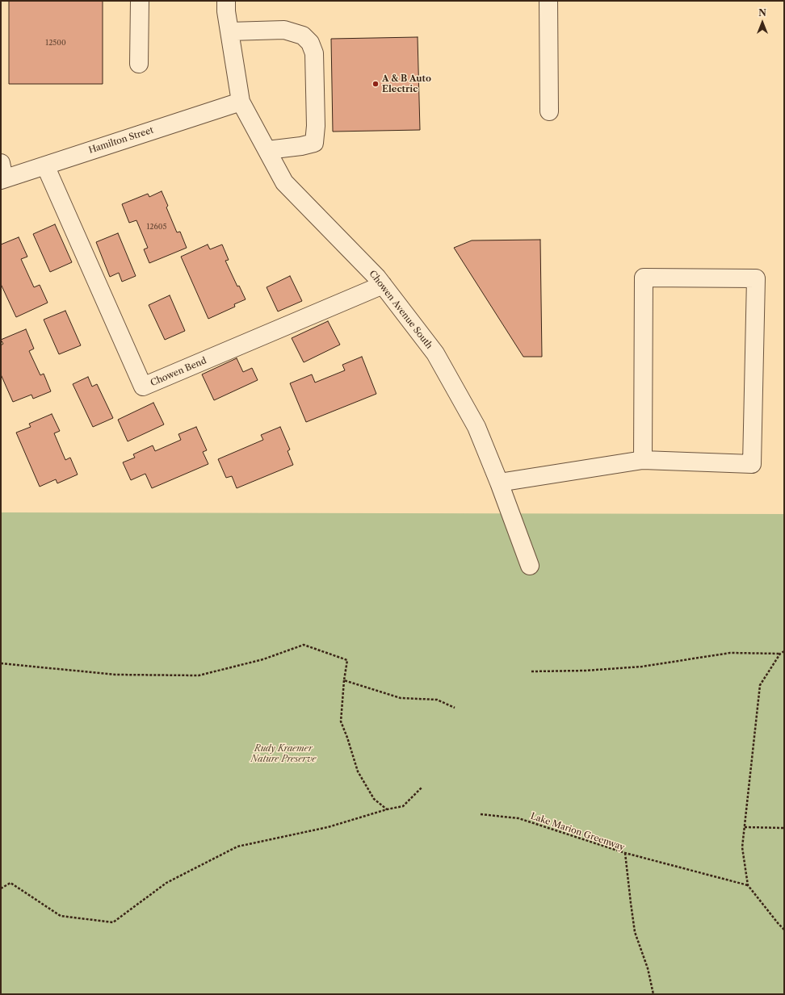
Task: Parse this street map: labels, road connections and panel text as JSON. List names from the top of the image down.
{
  "streets": {
    "street": ["Hamilton Street", "Chowen Avenue South", "Chowen Bend"],
    "path": ["Lake Marion Greenway"]
  },
  "crossings": [
    ["Hamilton Street", "Chowen Avenue South"],
    ["Hamilton Street", "Chowen Bend"],
    ["Chowen Avenue South", "Chowen Bend"]
  ],
  "parks": ["Rudy Kraemer Nature Preserve"],
  "places": ["A & B Auto Electric"],
  "house_numbers": ["12500", "12605"],
  "north": "top"
}
